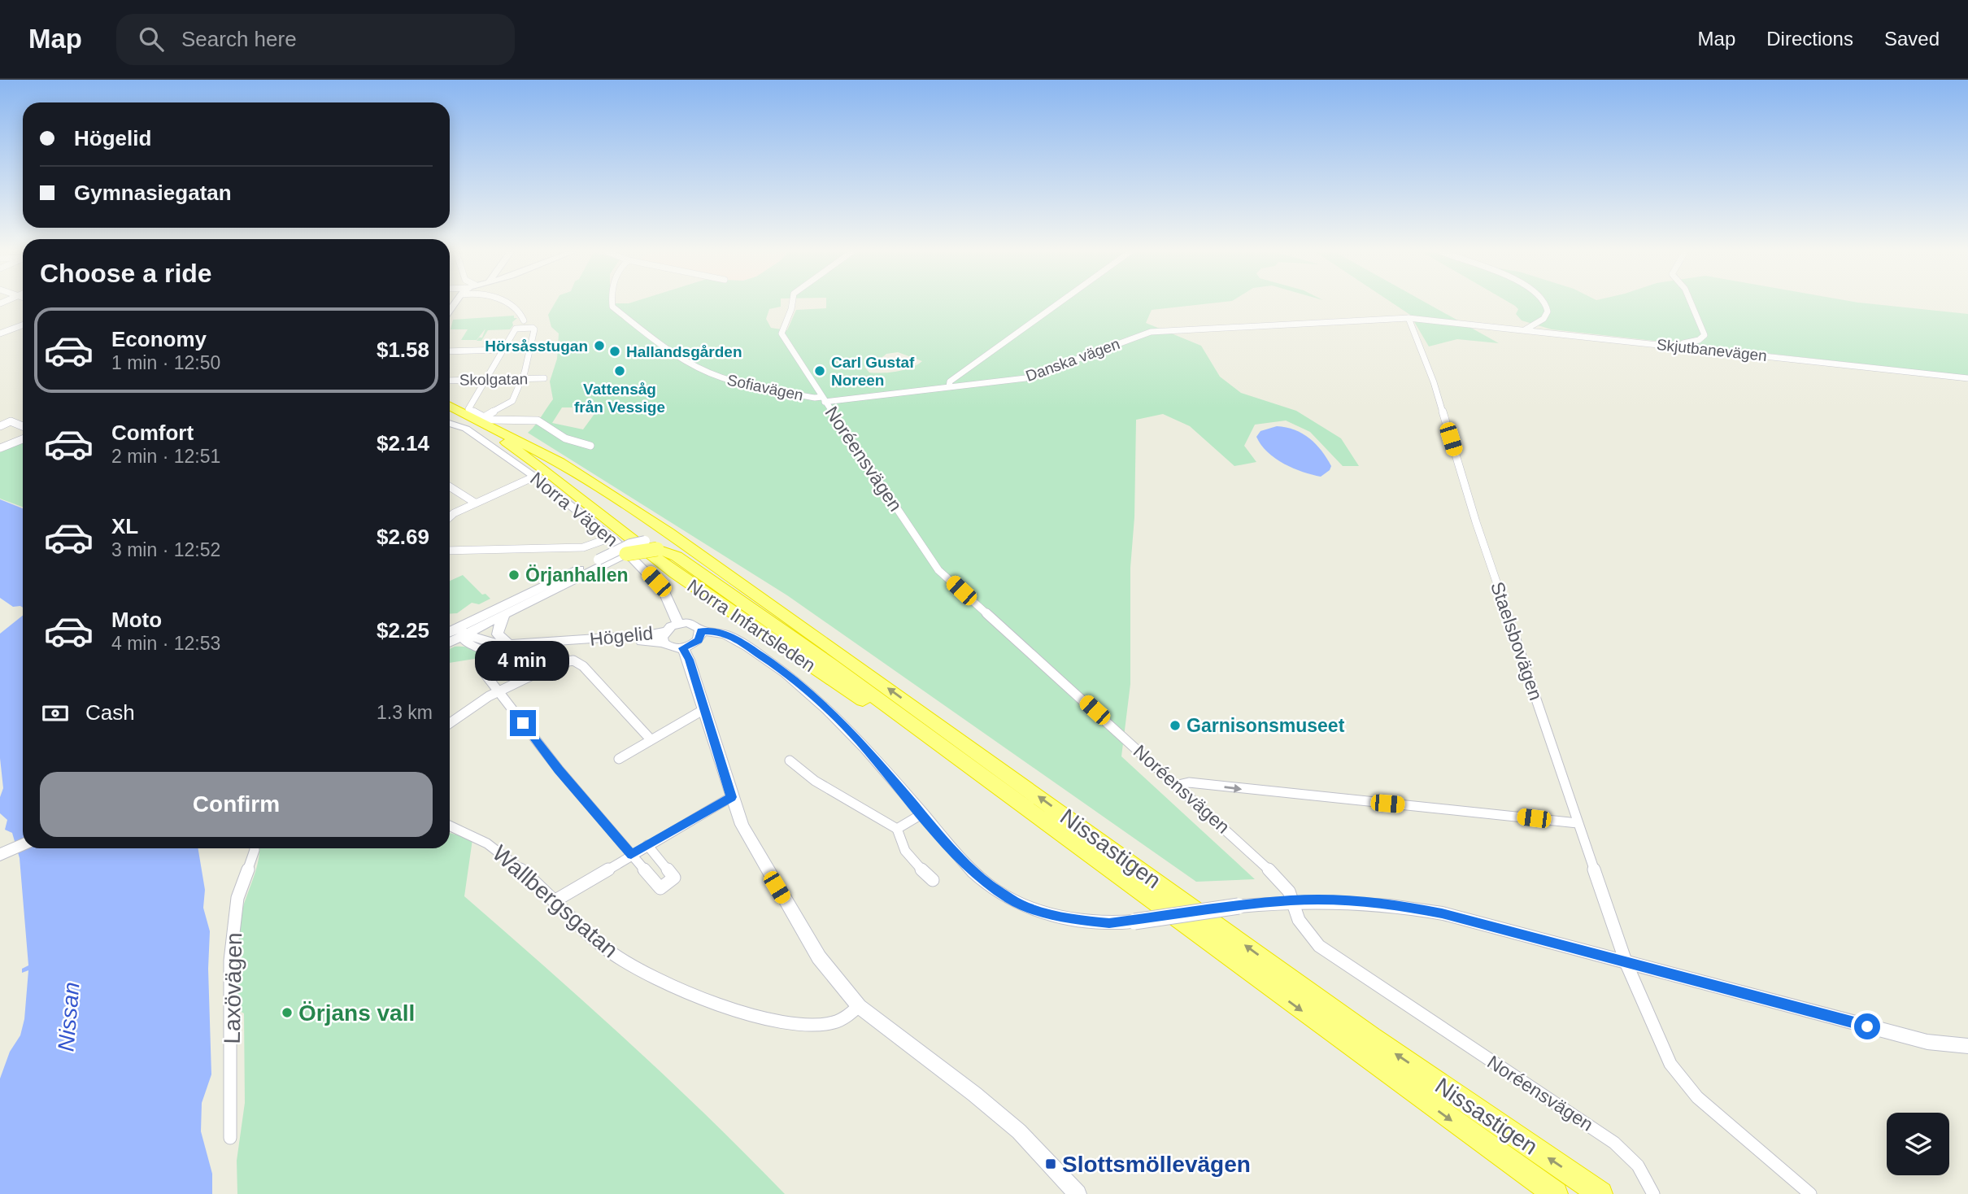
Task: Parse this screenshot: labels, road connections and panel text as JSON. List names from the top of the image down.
{
  "streets": {
    "highway": ["Norra Infartsleden", "Nissastigen"],
    "street": [
      "Skjutbanevägen",
      "Danska vägen",
      "Skolgatan",
      "Sofiavägen",
      "Noréensvägen",
      "Norra Vägen",
      "Högelid",
      "Staelsbovägen",
      "Wallbergsgatan",
      "Laxövägen"
    ]
  },
  "crossings": [
    ["Skjutbanevägen", "Danska vägen"],
    ["Danska vägen", "Sofiavägen"],
    ["Danska vägen", "Noréensvägen"],
    ["Danska vägen", "Staelsbovägen"],
    ["Sofiavägen", "Noréensvägen"],
    ["Norra Vägen", "Högelid"],
    ["Norra Infartsleden", "Nissastigen"]
  ],
  "water": ["Nissan"],
  "places": {
    "other": [
      "Hörsåsstugan",
      "Hallandsgården",
      "Vattensåg från Vessige",
      "Carl Gustaf Noreen",
      "Örjanhallen",
      "Garnisonsmuseet",
      "Örjans vall"
    ],
    "transit": ["Slottsmöllevägen"]
  },
  "page": {
    "header": "Map",
    "search": "Search here",
    "nav": ["Map", "Directions", "Saved"],
    "banner": ["Högelid", "Gymnasiegatan"],
    "heading": "Choose a ride",
    "list": [
      {
        "name": "Economy",
        "note": "1 min · 12:50",
        "value": "$1.58"
      },
      {
        "name": "Comfort",
        "note": "2 min · 12:51",
        "value": "$2.14"
      },
      {
        "name": "XL",
        "note": "3 min · 12:52",
        "value": "$2.69"
      },
      {
        "name": "Moto",
        "note": "4 min · 12:53",
        "value": "$2.25"
      }
    ],
    "bubble": "4 min",
    "pay": ["Cash", "1.3 km"],
    "buttons": "Confirm"
  }
}
